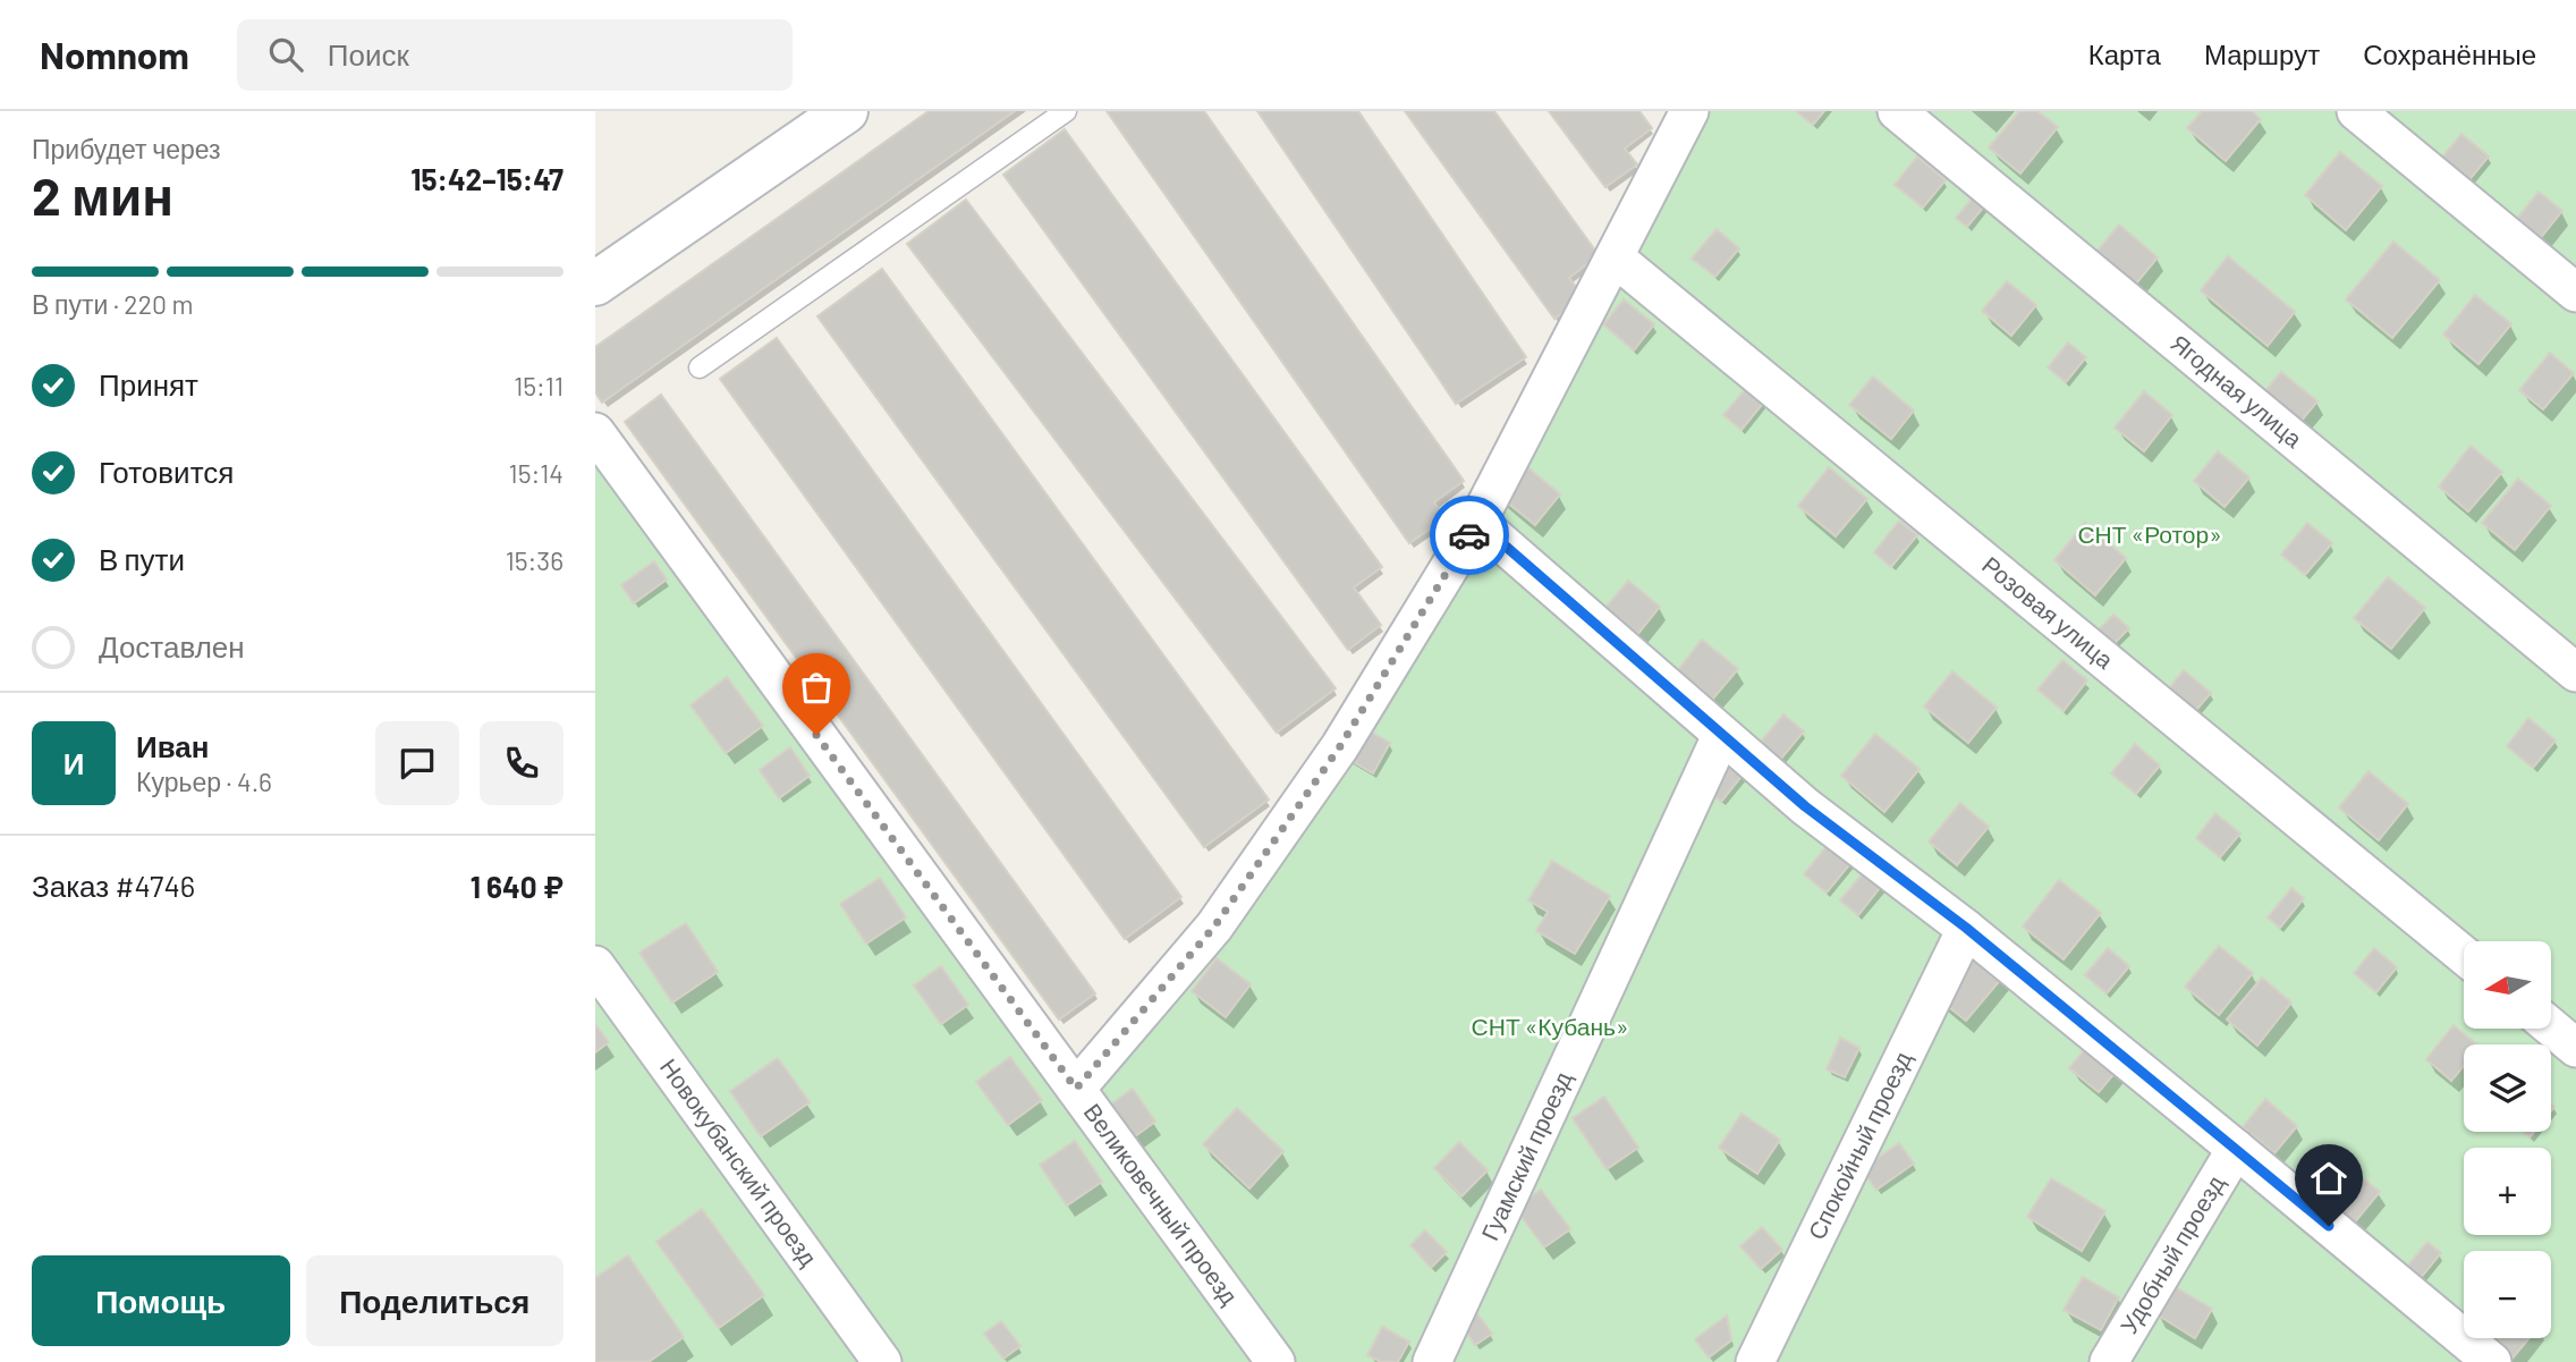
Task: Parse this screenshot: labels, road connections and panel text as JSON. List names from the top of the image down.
{
  "streets": {
    "street": [
      "Ягодная улица",
      "Розовая улица",
      "Спокойный проезд",
      "Гуамский проезд",
      "Новокубанский проезд",
      "Великовечный проезд",
      "Удобный проезд"
    ]
  },
  "parks": ["СНТ «Ротор»", "СНТ «Кубань»"],
  "north": "left",
  "page": {
    "header": "Nomnom",
    "search": "Поиск",
    "nav": ["Карта", "Маршрут", "Сохранённые"],
    "heading": ["2 мин", "Прибудет через", "15:42–15:47"],
    "panel": [
      "Иван",
      "Курьер · 4.6",
      "Заказ #4746",
      "1 640 ₽"
    ],
    "bar": "В пути · 220 m",
    "list": [
      ["Принят", "15:11"],
      ["Готовится", "15:14"],
      ["В пути", "15:36"],
      "Доставлен"
    ],
    "round": "И",
    "map_buttons": ["+", "−"],
    "buttons": ["Помощь", "Поделиться"]
  }
}
